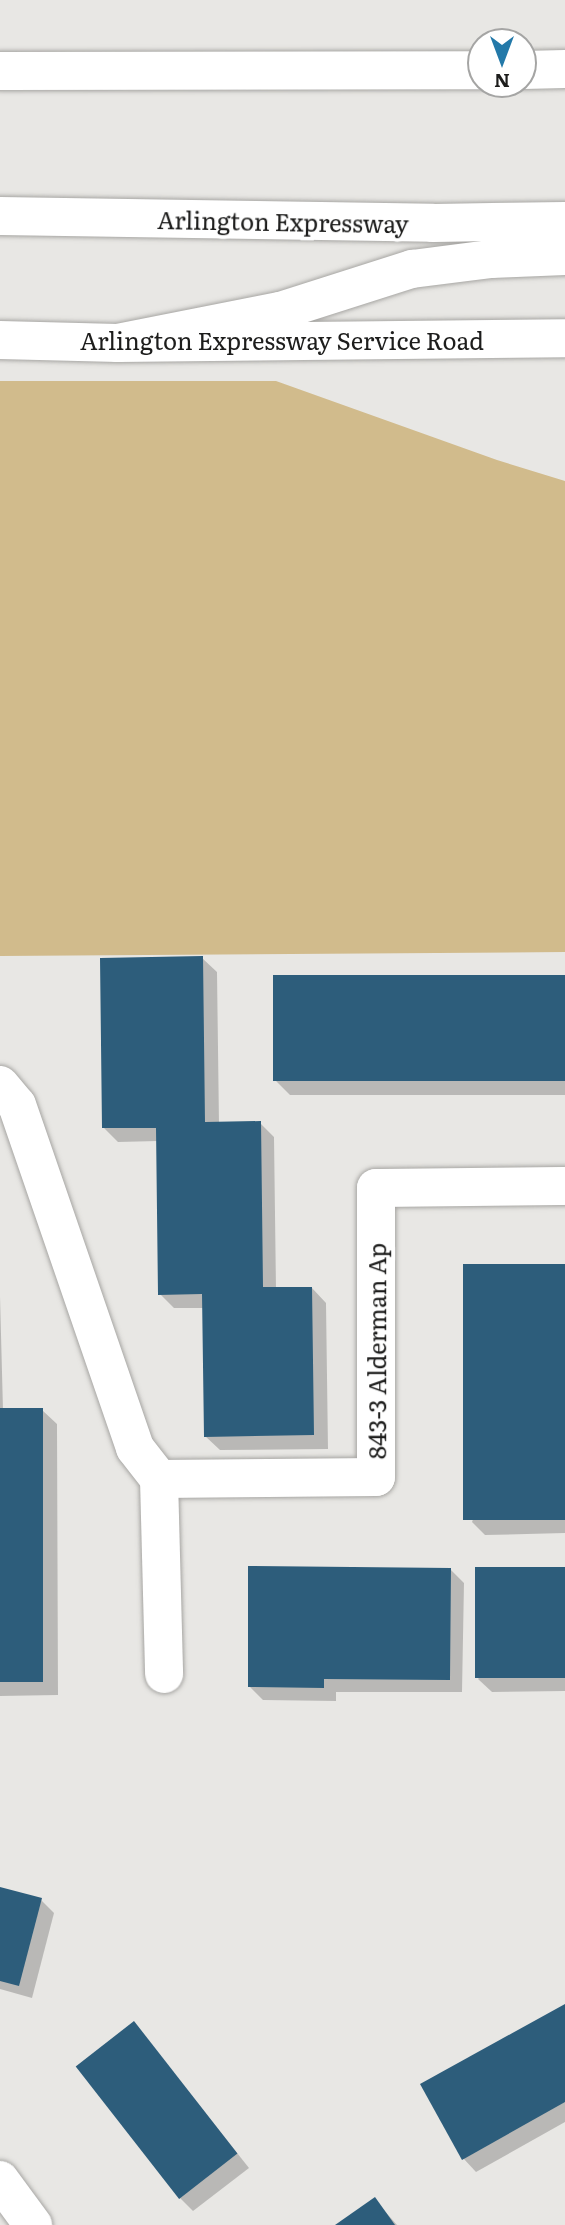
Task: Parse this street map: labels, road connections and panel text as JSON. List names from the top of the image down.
{
  "streets": {
    "main road": ["Arlington Expressway", "Arlington Expressway Service Road", "843-3 Alderman Ap"]
  },
  "north": "bottom"
}
